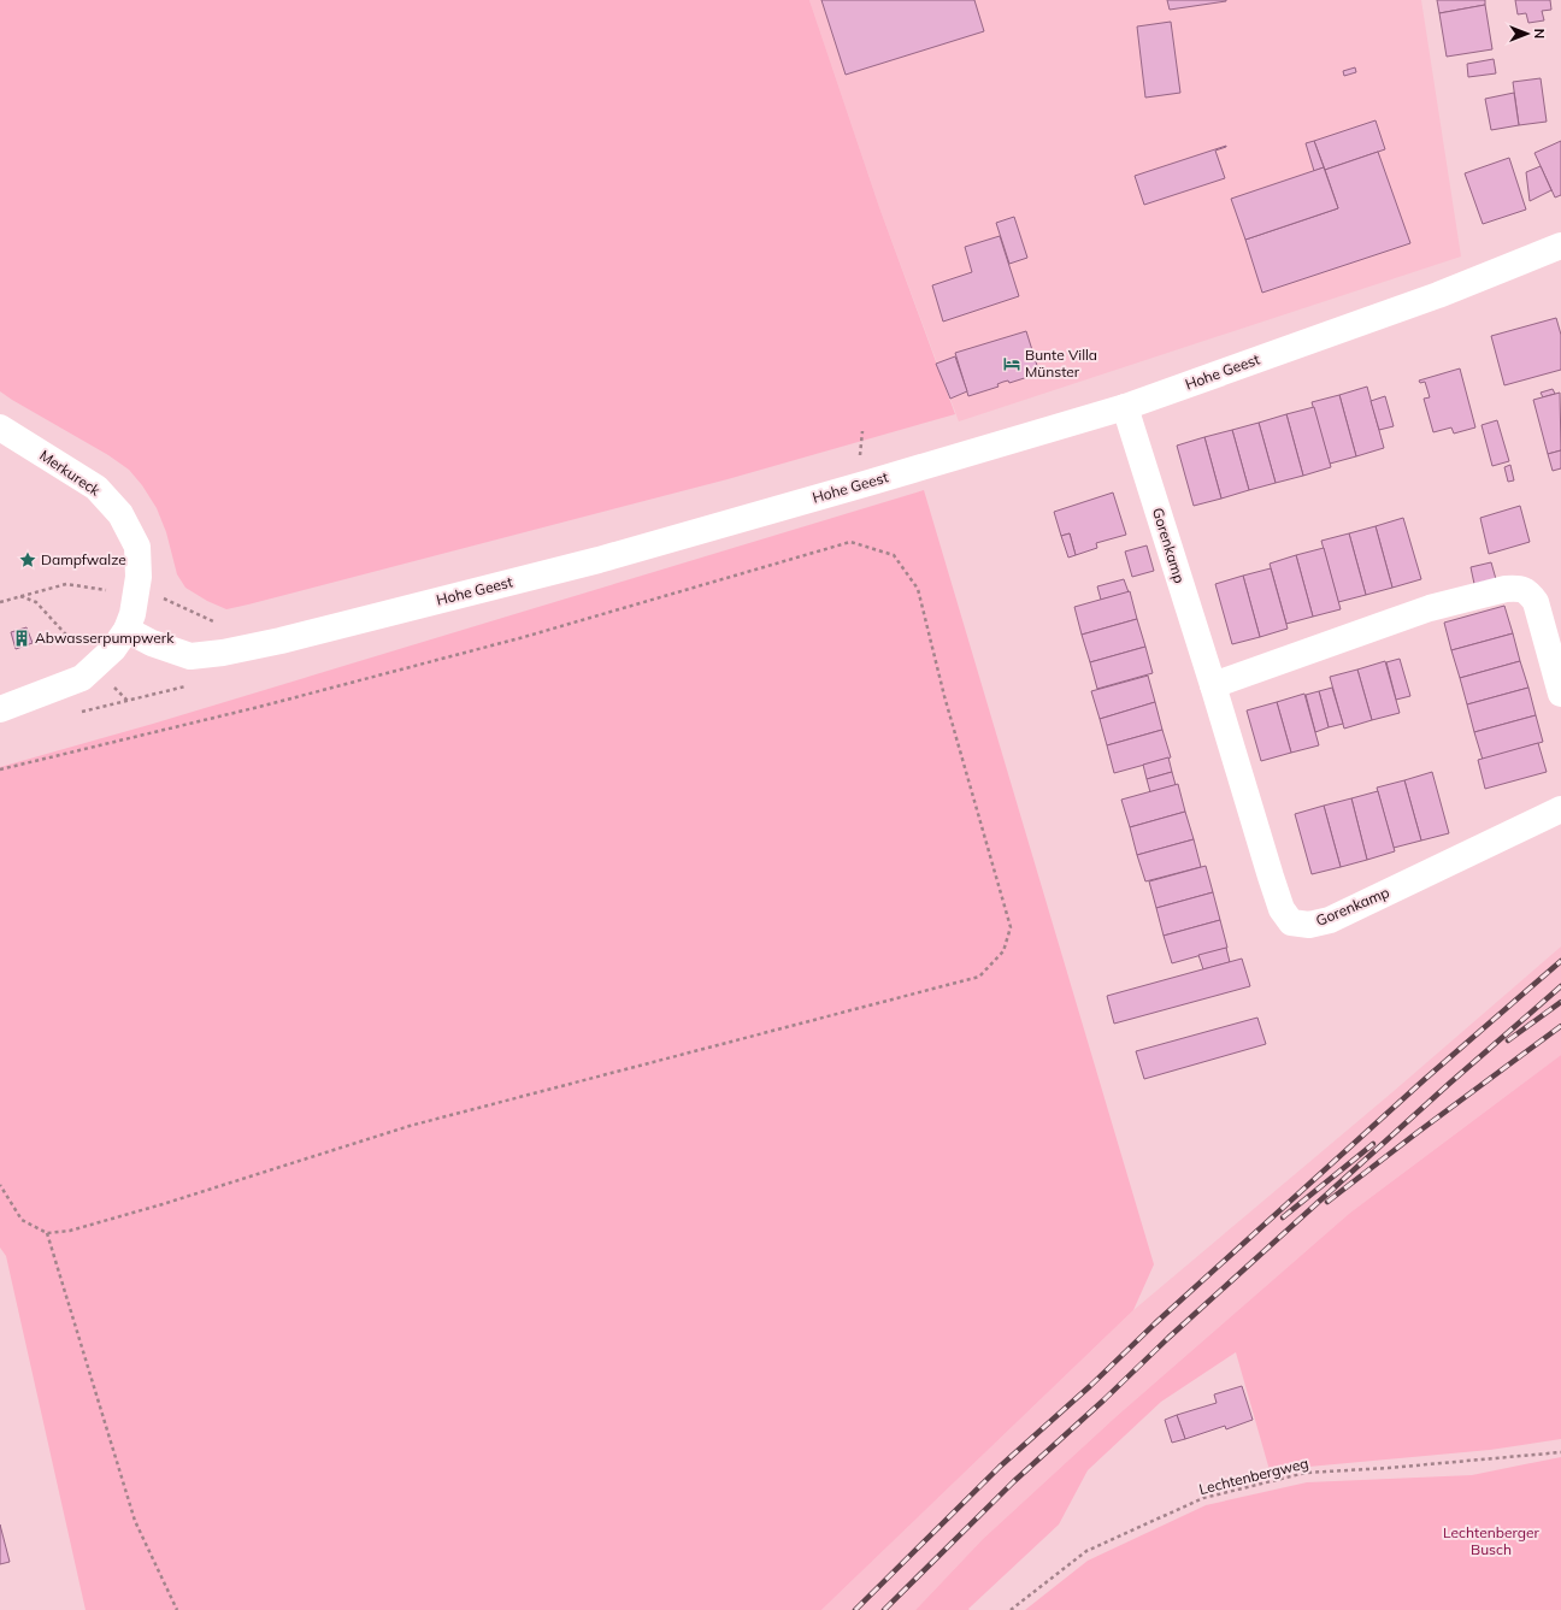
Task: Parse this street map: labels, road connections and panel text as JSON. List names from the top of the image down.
{
  "streets": {
    "street": ["Hohe Geest", "Merkureck", "Gorenkamp"],
    "path": ["Lechtenbergweg"]
  },
  "crossings": [
    ["Hohe Geest", "Merkureck"],
    ["Hohe Geest", "Gorenkamp"]
  ],
  "parks": ["Lechtenberger Busch"],
  "places": {
    "hotel": ["Bunte Villa Münster"],
    "place": ["Dampfwalze"],
    "building": ["Abwasserpumpwerk"]
  },
  "north": "right"
}
